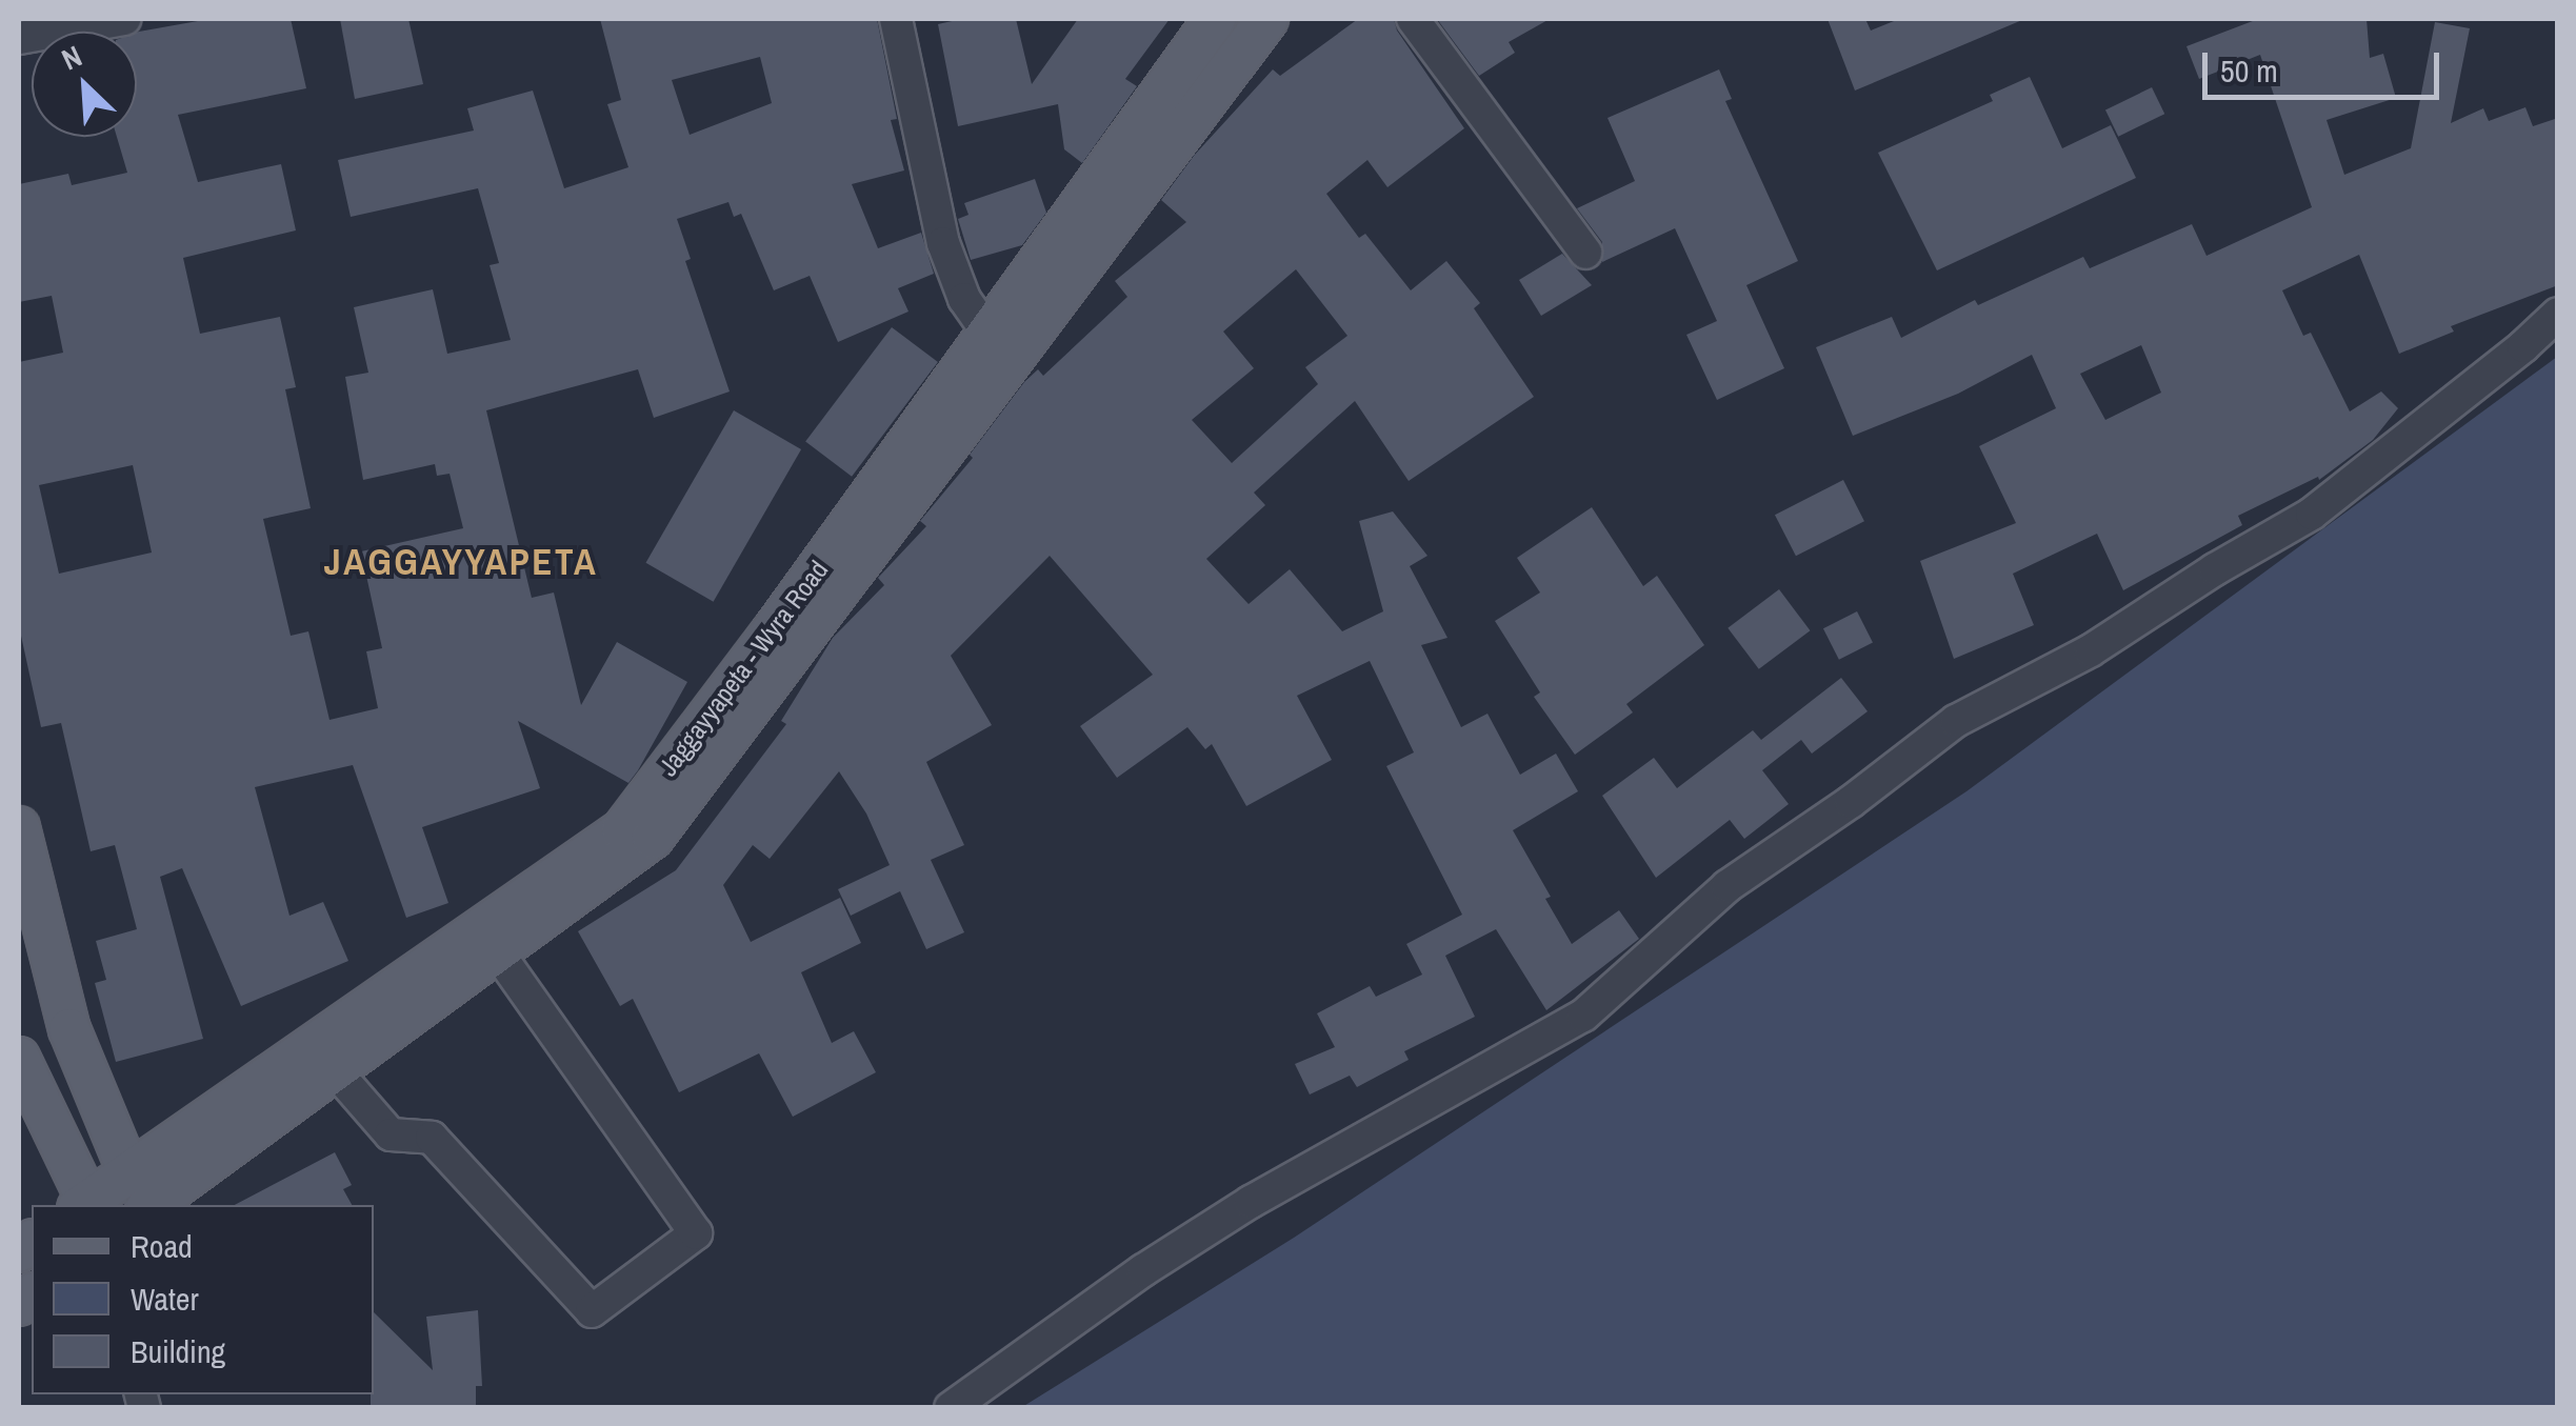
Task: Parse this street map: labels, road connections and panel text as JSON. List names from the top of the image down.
{
  "streets": {
    "main road": ["Jaggayyapeta - Wyra Road"]
  },
  "districts": ["JAGGAYYAPETA"],
  "legend": ["Road", "Water", "Building"],
  "scale_bar": "50 m",
  "north": "top left"
}
